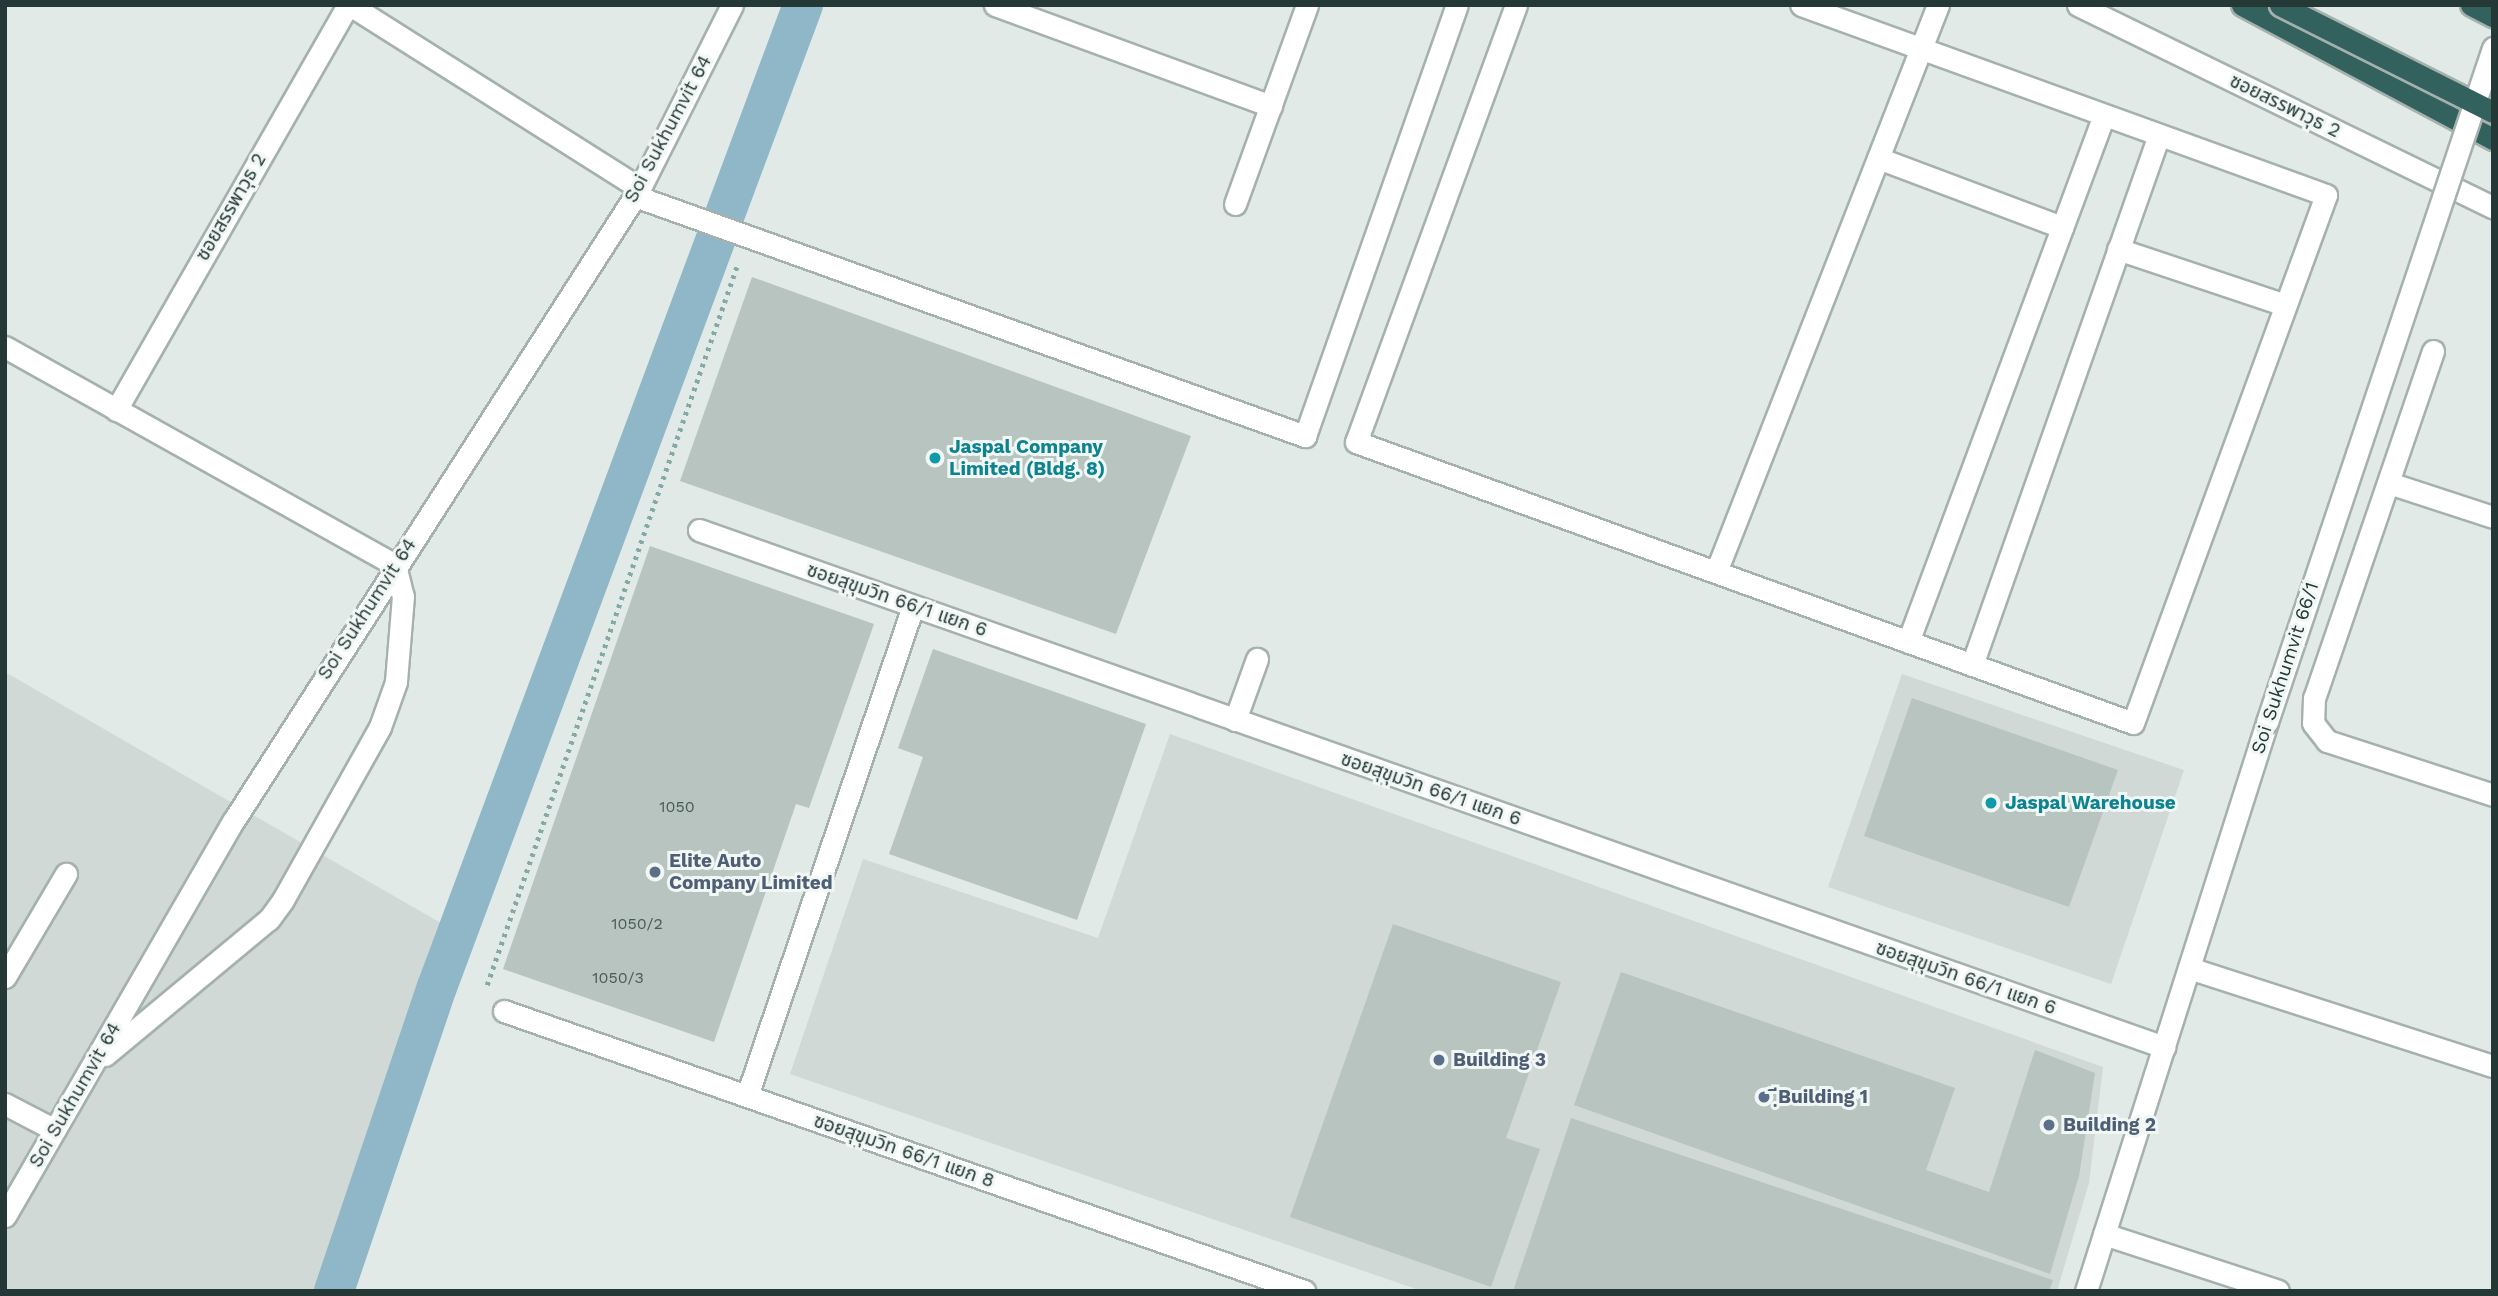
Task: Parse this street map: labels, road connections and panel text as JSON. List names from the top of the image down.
{
  "streets": {
    "street": [
      "ซอยสรรพาวุธ 2",
      "Soi Sukhumvit 64",
      "ซอยสุขุมวิท 66/1 แยก 6",
      "Soi Sukhumvit 66/1",
      "ซอยสุขุมวิท 66/1 แยก 8"
    ]
  },
  "crossings": [
    ["ซอยสุขุมวิท 66/1 แยก 6", "Soi Sukhumvit 66/1"]
  ],
  "places": [
    "Jaspal Company Limited (Bldg. 8)",
    "Jaspal Warehouse",
    "Elite Auto Company Limited",
    "Building 3",
    "ฺีBuilding 1",
    "Building 2"
  ],
  "house_numbers": ["1050", "1050/2", "1050/3"]
}
